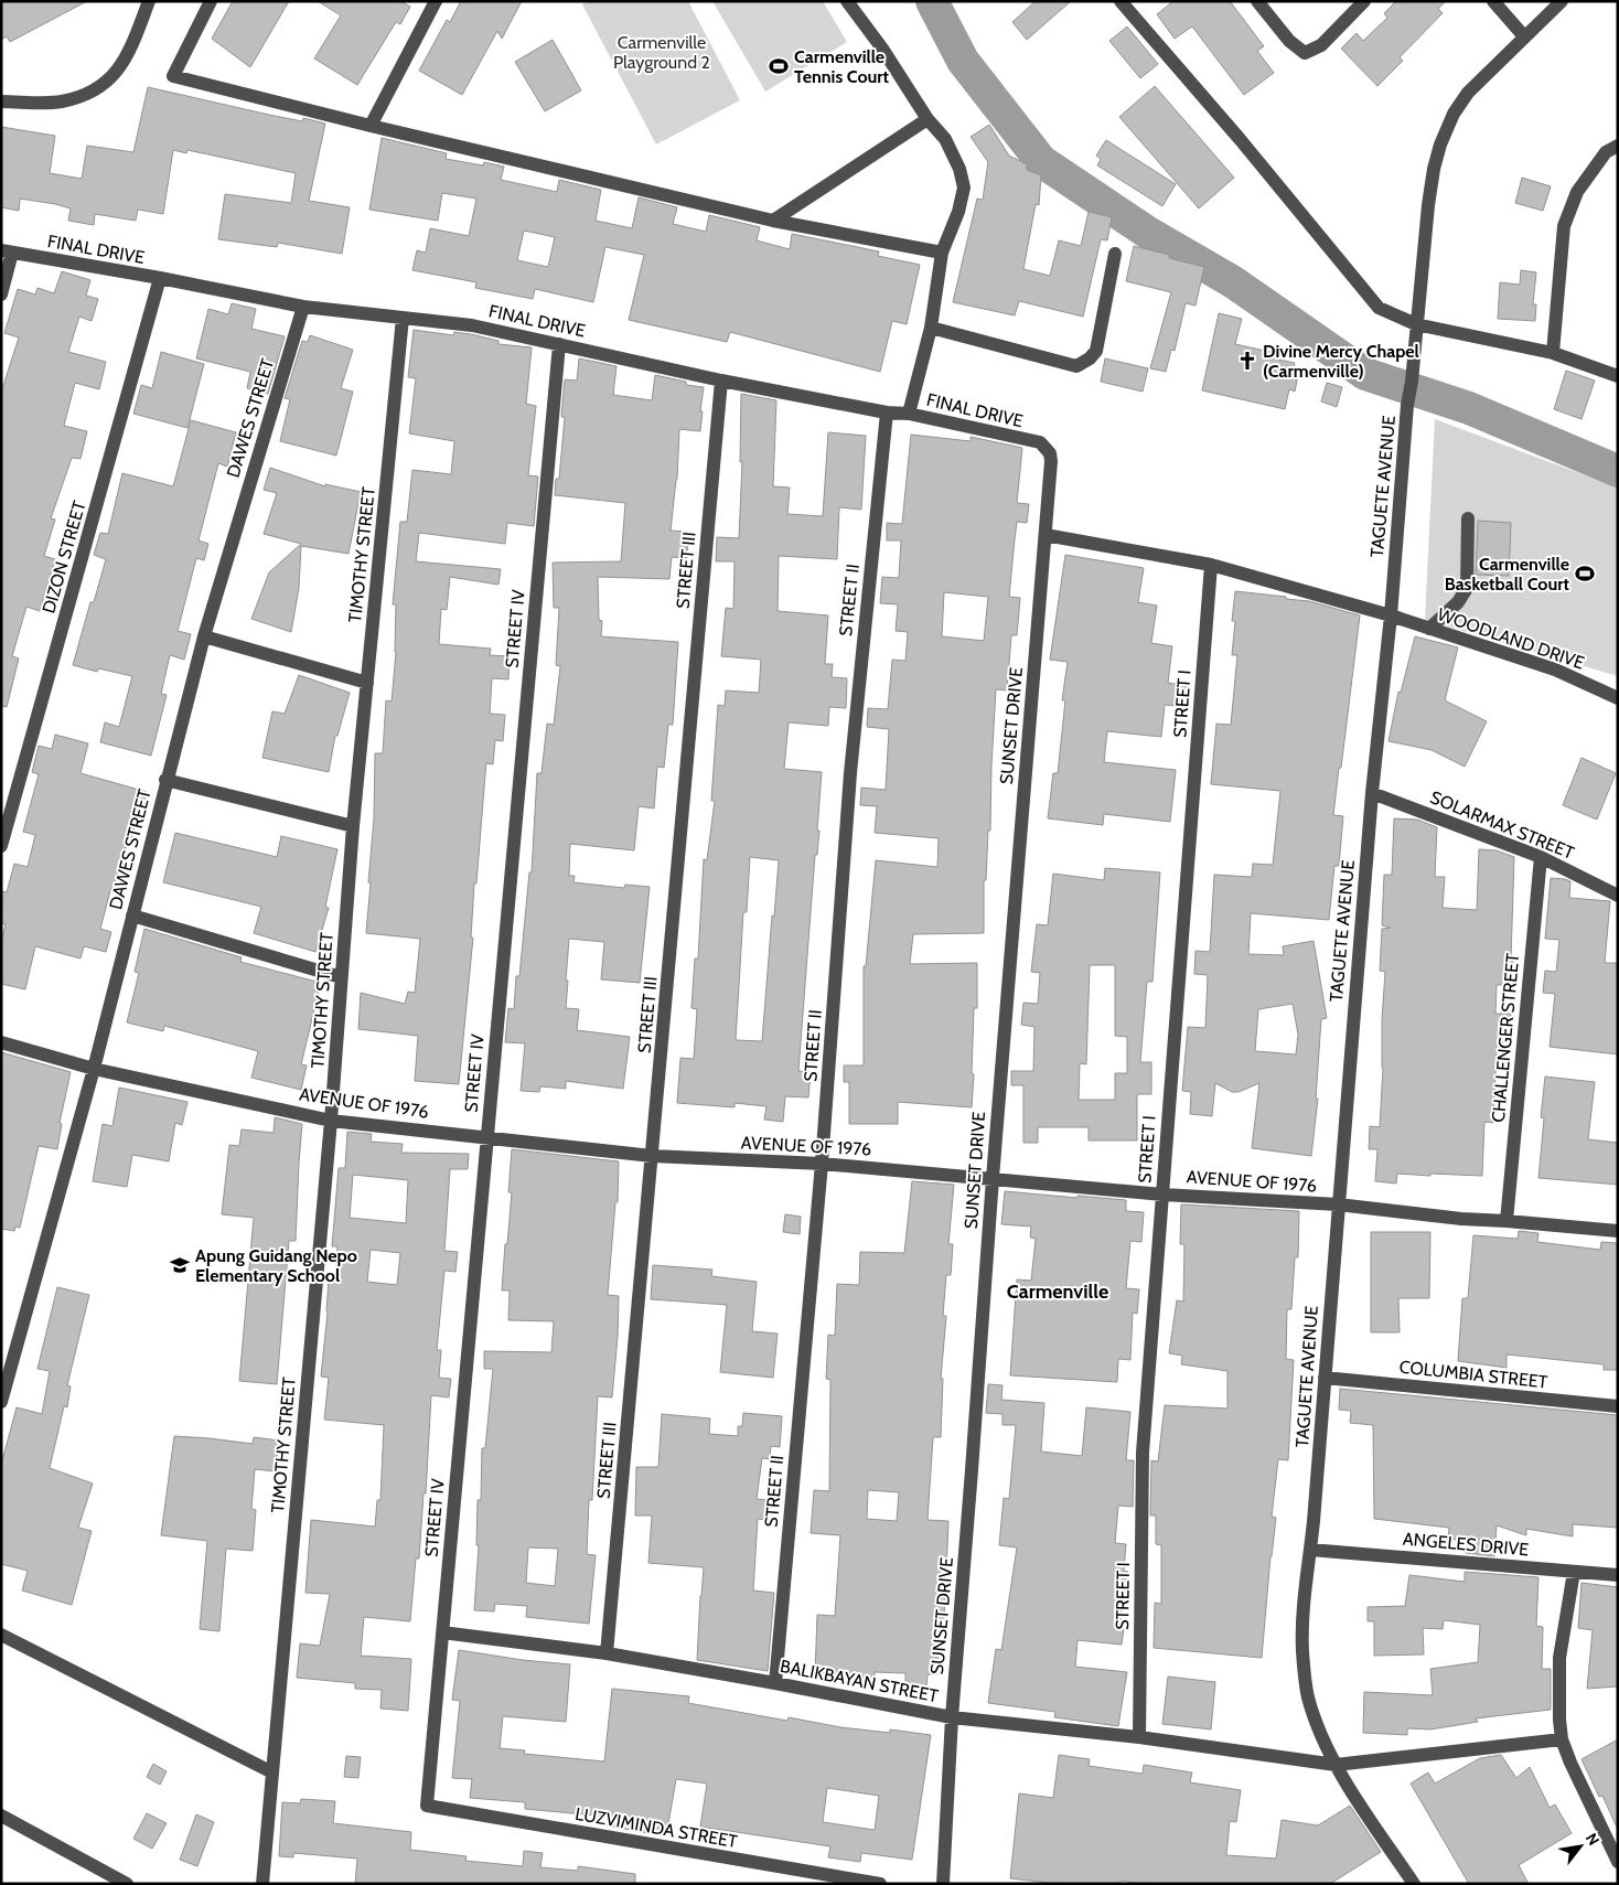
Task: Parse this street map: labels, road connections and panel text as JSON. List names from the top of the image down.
{
  "streets": {
    "street": [
      "FINAL DRIVE",
      "DAWES STREET",
      "TAGUETE AVENUE",
      "TIMOTHY STREET",
      "DIZON STREET",
      "STREET III",
      "STREET II",
      "STREET IV",
      "WOODLAND DRIVE",
      "STREET I",
      "SUNSET DRIVE",
      "SOLARMAX STREET",
      "CHALLENGER STREET",
      "AVENUE OF 1976",
      "COLUMBIA STREET",
      "ANGELES DRIVE",
      "BALIKBAYAN STREET",
      "LUZVIMINDA STREET"
    ]
  },
  "crossings": [
    ["FINAL DRIVE", "DAWES STREET"],
    ["FINAL DRIVE", "TIMOTHY STREET"],
    ["FINAL DRIVE", "DIZON STREET"],
    ["FINAL DRIVE", "STREET III"],
    ["FINAL DRIVE", "STREET II"],
    ["FINAL DRIVE", "STREET IV"],
    ["FINAL DRIVE", "SUNSET DRIVE"],
    ["DAWES STREET", "AVENUE OF 1976"],
    ["TAGUETE AVENUE", "WOODLAND DRIVE"],
    ["TAGUETE AVENUE", "SOLARMAX STREET"],
    ["TAGUETE AVENUE", "AVENUE OF 1976"],
    ["TAGUETE AVENUE", "COLUMBIA STREET"],
    ["TAGUETE AVENUE", "ANGELES DRIVE"],
    ["TAGUETE AVENUE", "BALIKBAYAN STREET"],
    ["TIMOTHY STREET", "AVENUE OF 1976"],
    ["STREET III", "AVENUE OF 1976"],
    ["STREET III", "BALIKBAYAN STREET"],
    ["STREET II", "AVENUE OF 1976"],
    ["STREET II", "BALIKBAYAN STREET"],
    ["STREET IV", "AVENUE OF 1976"],
    ["STREET IV", "BALIKBAYAN STREET"],
    ["STREET IV", "LUZVIMINDA STREET"],
    ["STREET I", "AVENUE OF 1976"],
    ["STREET I", "BALIKBAYAN STREET"],
    ["SUNSET DRIVE", "AVENUE OF 1976"],
    ["SUNSET DRIVE", "BALIKBAYAN STREET"],
    ["SOLARMAX STREET", "CHALLENGER STREET"],
    ["CHALLENGER STREET", "AVENUE OF 1976"]
  ],
  "districts": ["Carmenville"],
  "parks": ["Carmenville Playground 2"],
  "places": {
    "sports": ["Carmenville Tennis Court", "Carmenville Basketball Court"],
    "church": ["Divine Mercy Chapel (Carmenville)"],
    "school or university": ["Apung Guidang Nepo Elementary School"]
  },
  "north": "top right"
}
